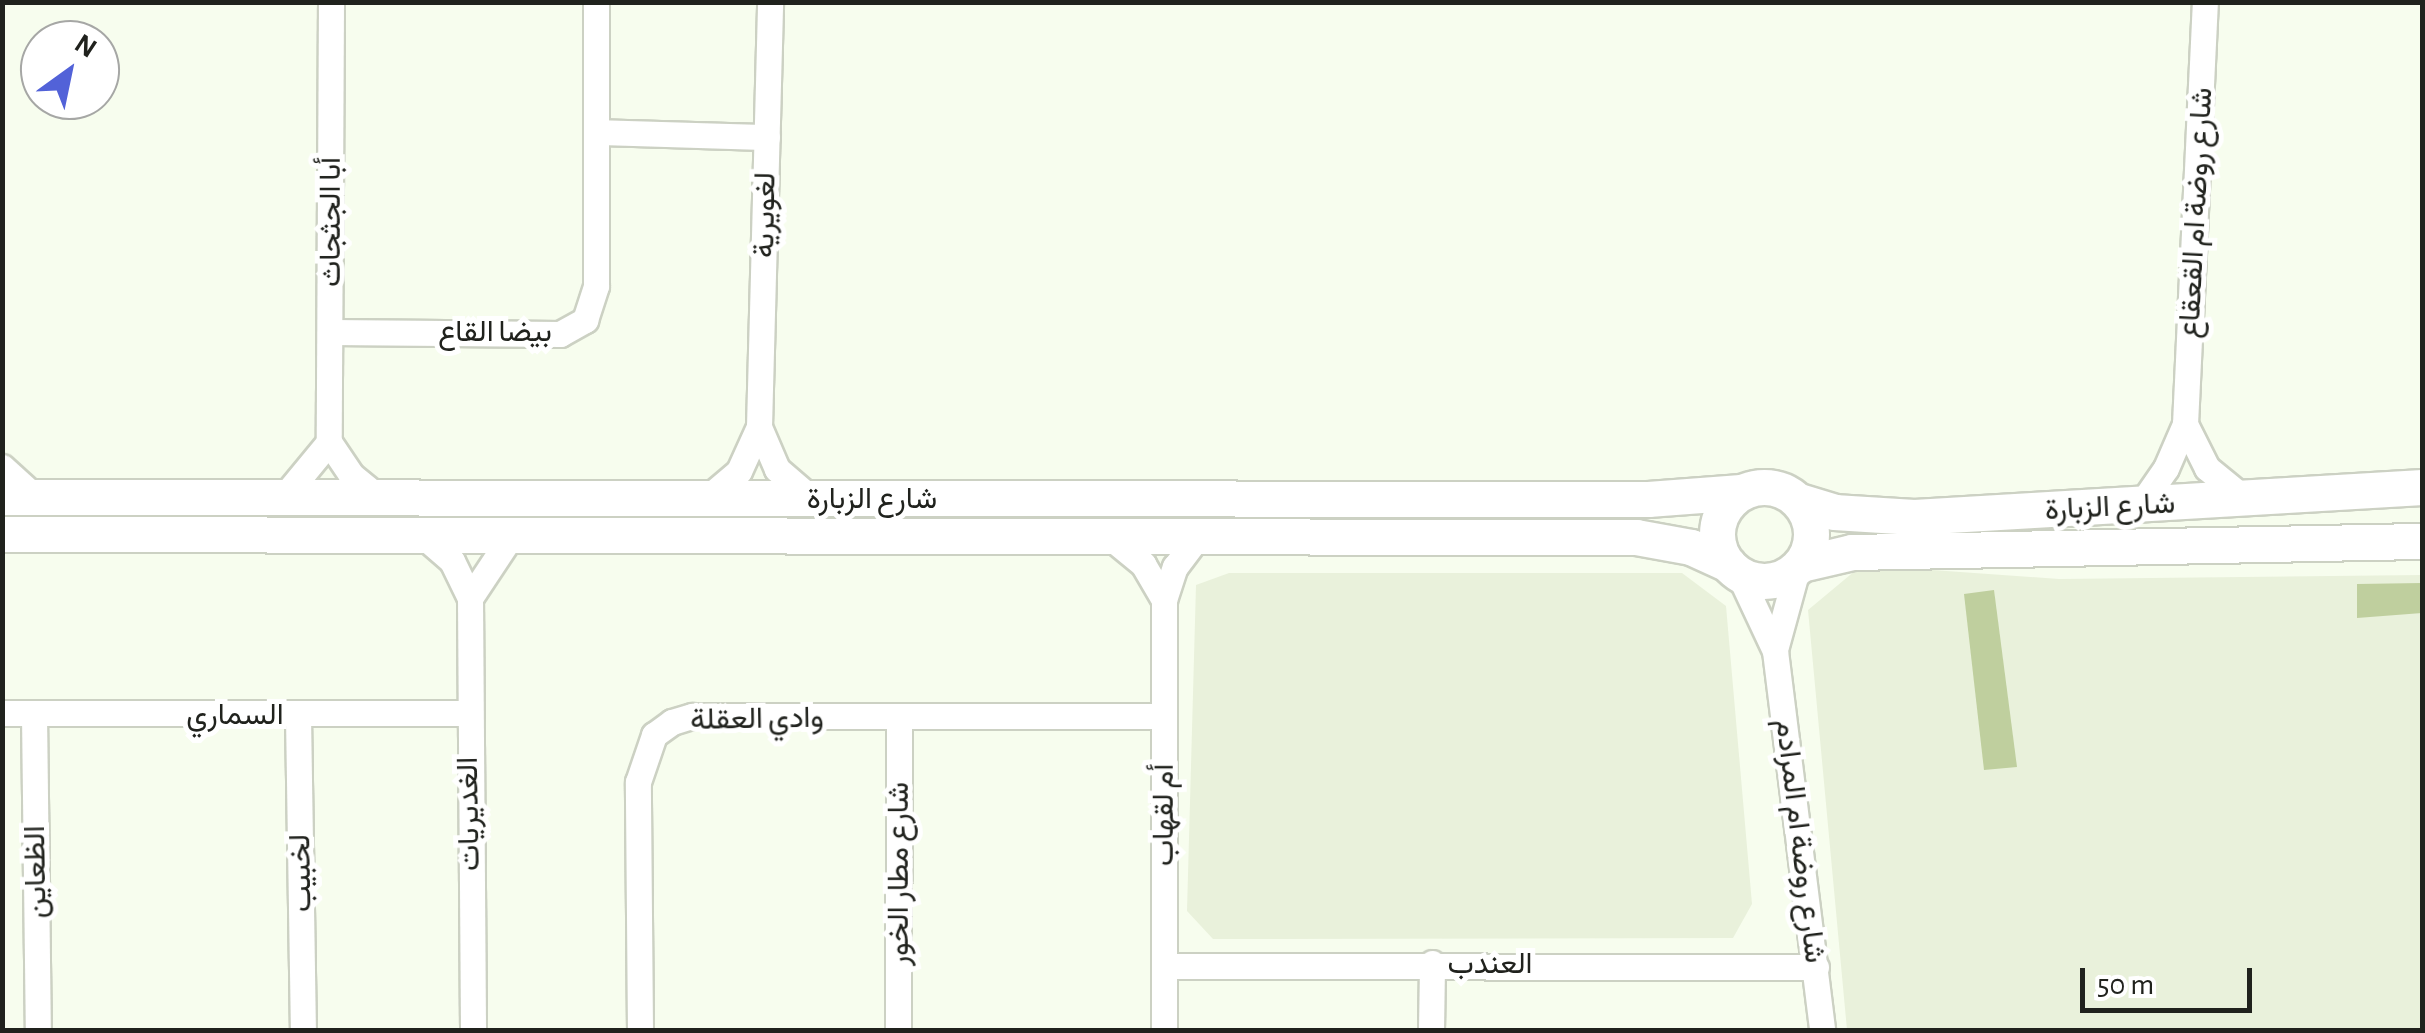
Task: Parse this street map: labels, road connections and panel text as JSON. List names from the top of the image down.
{
  "streets": {
    "street": [
      "شارع روضة ام القعقاع",
      "لغويرية",
      "أبا الجثجاث",
      "بيضا القاع",
      "شارع الزبارة",
      "السماري",
      "وادي العقلة",
      "الغديريات",
      "أم لقهاب",
      "شارع روضة ام المرادم",
      "الظعاين",
      "لخبيب",
      "شارع مطار الخور",
      "العندب"
    ]
  },
  "crossings": [
    ["شارع روضة ام القعقاع", "شارع الزبارة"],
    ["لغويرية", "شارع الزبارة"],
    ["أبا الجثجاث", "بيضا القاع"],
    ["شارع الزبارة", "أم لقهاب"],
    ["شارع الزبارة", "شارع روضة ام المرادم"],
    ["السماري", "الغديريات"],
    ["السماري", "الظعاين"],
    ["السماري", "لخبيب"],
    ["وادي العقلة", "أم لقهاب"],
    ["وادي العقلة", "شارع مطار الخور"],
    ["أم لقهاب", "العندب"],
    ["شارع روضة ام المرادم", "العندب"]
  ],
  "scale_bar": "50 m",
  "north": "top right"
}
